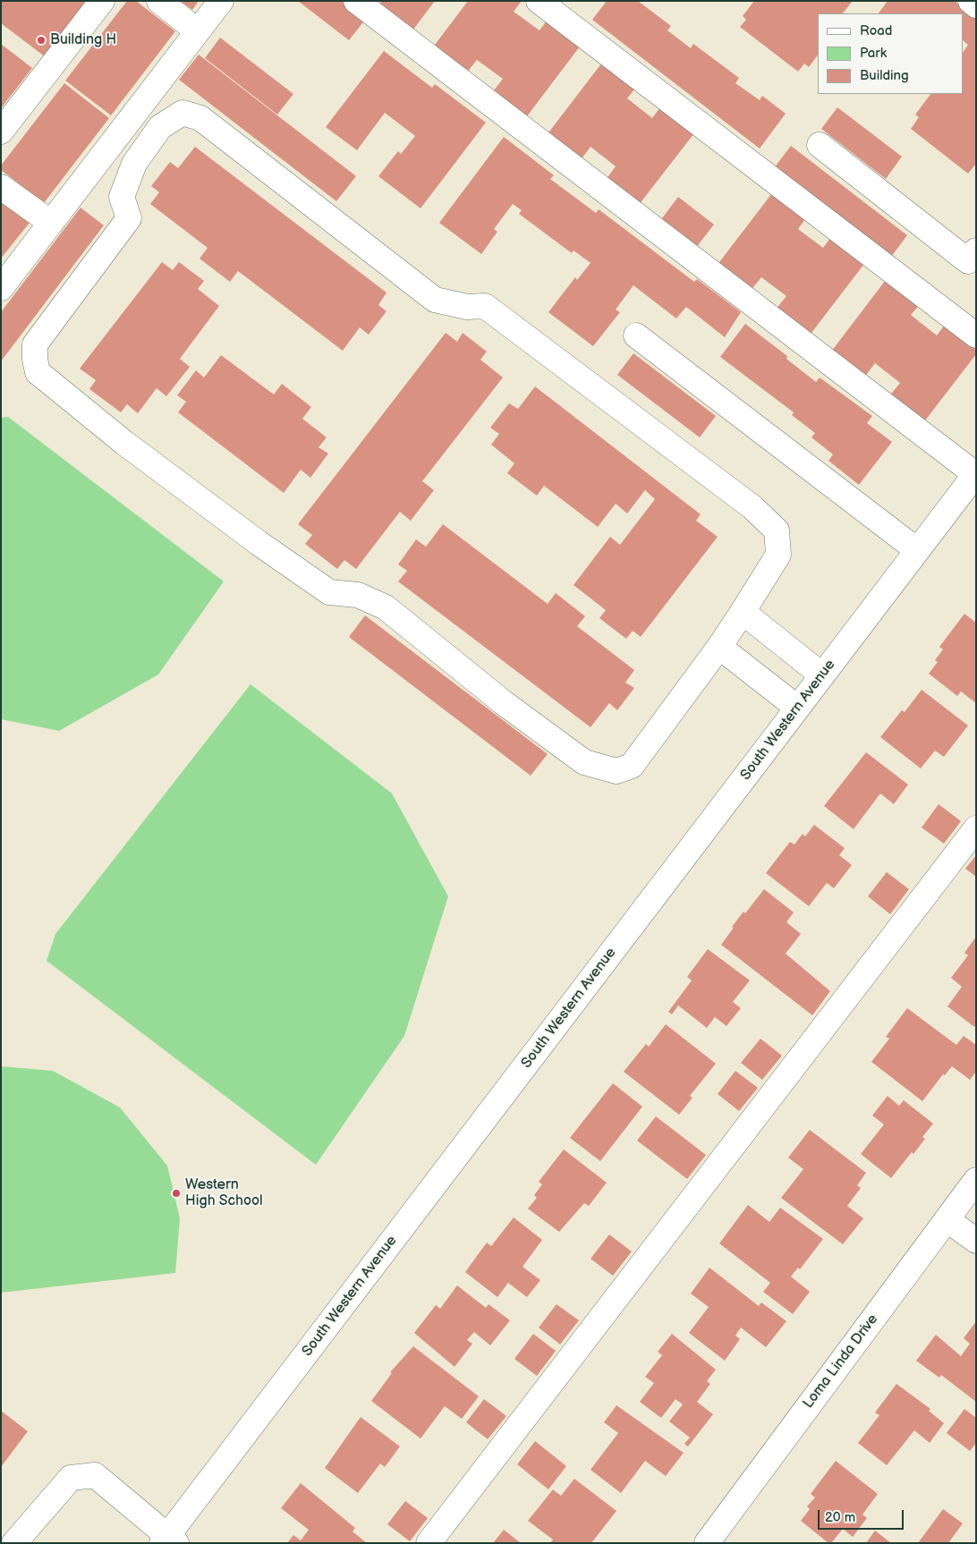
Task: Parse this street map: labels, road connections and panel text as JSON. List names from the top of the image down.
{
  "streets": {
    "street": ["South Western Avenue", "Loma Linda Drive"]
  },
  "places": ["Building H", "Western High School"],
  "legend": ["Road", "Park", "Building"],
  "scale_bar": "20 m"
}
